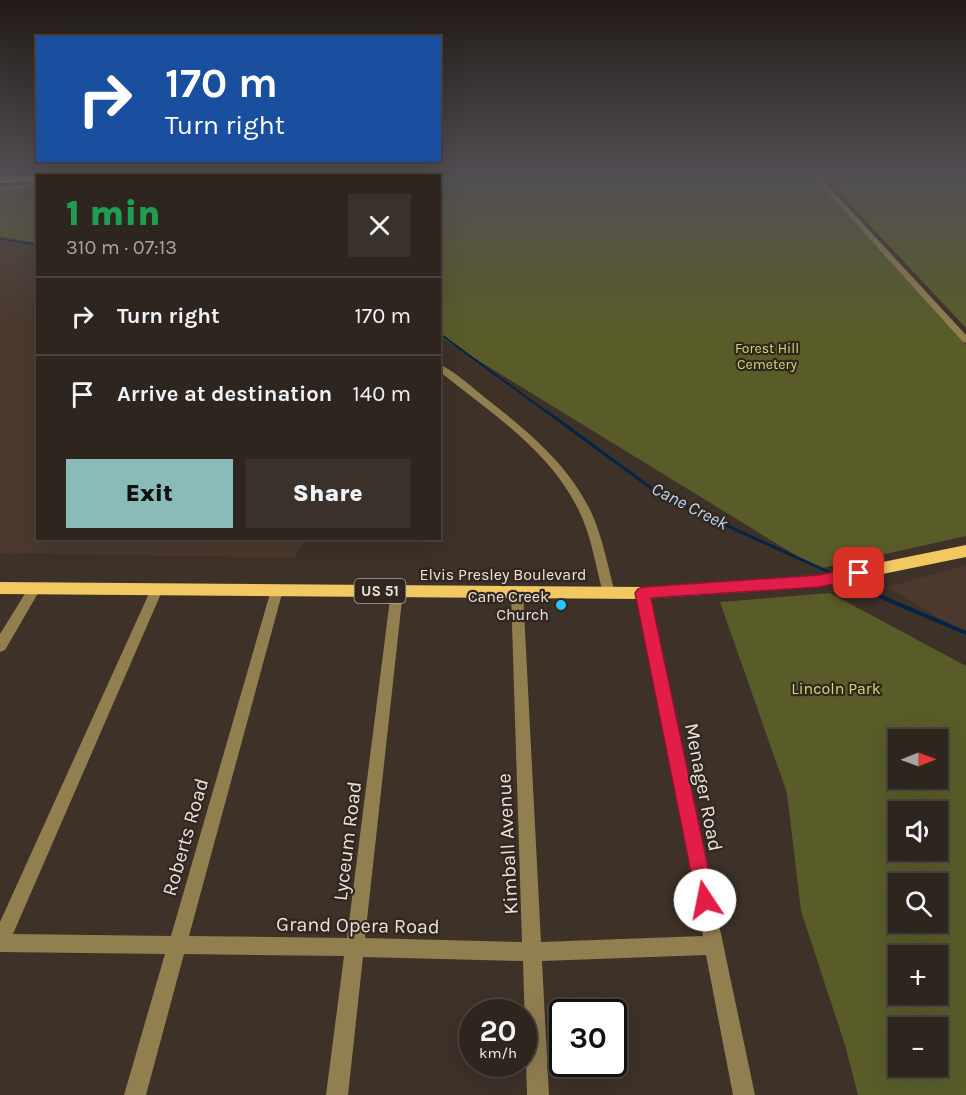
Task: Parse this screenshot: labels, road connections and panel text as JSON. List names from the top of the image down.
{
  "streets": {
    "main road": ["Elvis Presley Boulevard", "US 51"],
    "street": [
      "Menager Road",
      "Roberts Road",
      "Lyceum Road",
      "Kimball Avenue",
      "Grand Opera Road"
    ]
  },
  "crossings": [
    ["Elvis Presley Boulevard", "Menager Road"],
    ["Elvis Presley Boulevard", "Roberts Road"],
    ["Elvis Presley Boulevard", "Lyceum Road"],
    ["Elvis Presley Boulevard", "Kimball Avenue"],
    ["Menager Road", "Grand Opera Road"],
    ["Roberts Road", "Grand Opera Road"],
    ["Lyceum Road", "Grand Opera Road"],
    ["Kimball Avenue", "Grand Opera Road"]
  ],
  "water": ["Cane Creek"],
  "parks": ["Forest Hill Cemetery", "Lincoln Park"],
  "places": ["Cane Creek Church"],
  "north": "right",
  "page": {
    "turn": ["170 m", "Turn right"],
    "heading": ["1 min", "310 m · 07:13"],
    "list": [
      {
        "name": "Turn right",
        "value": "170 m"
      },
      {
        "name": "Arrive at destination",
        "value": "140 m"
      }
    ],
    "buttons": ["Exit", "Share"],
    "map_buttons": ["+", "−"],
    "speed": "20 km/h",
    "limit": "30"
  }
}
